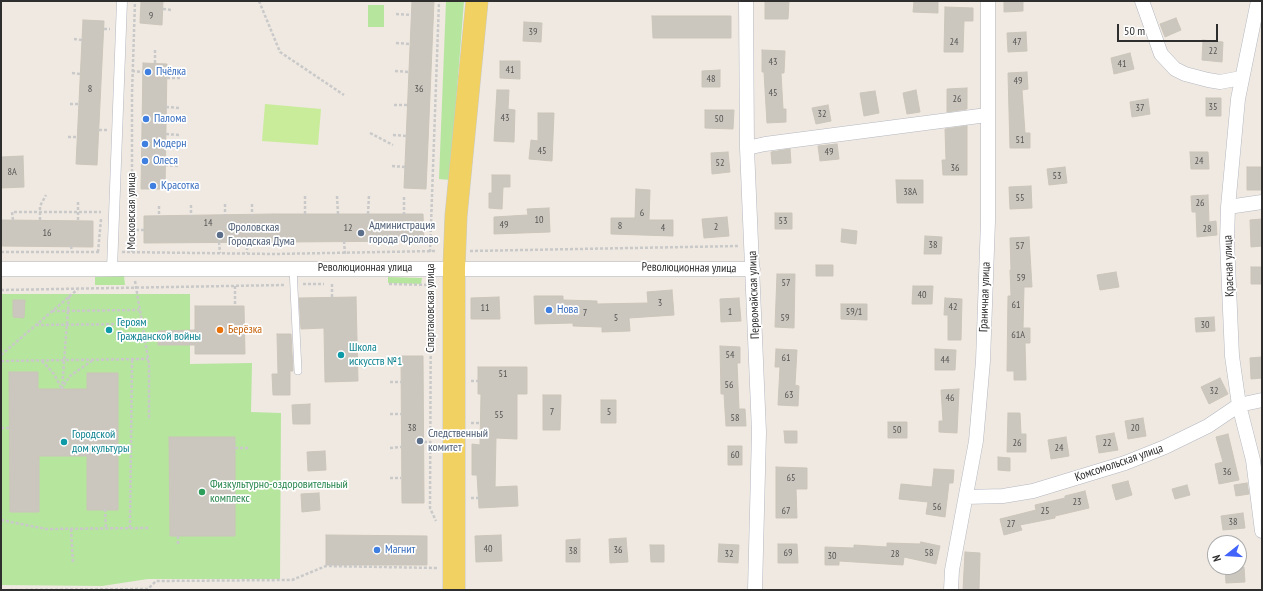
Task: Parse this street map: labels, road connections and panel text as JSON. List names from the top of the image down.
{
  "streets": {
    "main road": ["Спартаковская улица"],
    "street": [
      "Московская улица",
      "Красная улица",
      "Революционная улица",
      "Первомайская улица",
      "Граничная улица",
      "Комсомольская улица"
    ]
  },
  "crossings": [
    ["Московская улица", "Революционная улица"],
    ["Красная улица", "Комсомольская улица"],
    ["Революционная улица", "Первомайская улица"],
    ["Революционная улица", "Спартаковская улица"],
    ["Граничная улица", "Комсомольская улица"]
  ],
  "places": [
    "Пчёлка",
    "Палома",
    "Модерн",
    "Олеся",
    "Красотка",
    "Администрация города Фролово",
    "Фроловская Городская Дума",
    "Нова",
    "Героям Гражданской войны",
    "Берёзка",
    "Школа искусств №1",
    "Следственный комитет",
    "Городской дом культуры",
    "Физкультурно-оздоровительный комплекс",
    "Магнит"
  ],
  "house_numbers": [
    "9",
    "39",
    "24",
    "47",
    "22",
    "43",
    "41",
    "41",
    "48",
    "49",
    "8",
    "36",
    "45",
    "26",
    "35",
    "37",
    "32",
    "43",
    "50",
    "51",
    "45",
    "49",
    "24",
    "52",
    "36",
    "8А",
    "53",
    "38А",
    "55",
    "26",
    "6",
    "10",
    "53",
    "14",
    "49",
    "8",
    "2",
    "12",
    "4",
    "28",
    "16",
    "38",
    "57",
    "59",
    "57",
    "40",
    "3",
    "61",
    "42",
    "11",
    "1",
    "59/1",
    "7",
    "5",
    "59",
    "30",
    "61А",
    "54",
    "61",
    "44",
    "51",
    "56",
    "32",
    "63",
    "46",
    "7",
    "5",
    "55",
    "58",
    "38",
    "20",
    "50",
    "26",
    "22",
    "24",
    "60",
    "36",
    "65",
    "23",
    "56",
    "67",
    "25",
    "38",
    "27",
    "40",
    "36",
    "38",
    "69",
    "58",
    "32",
    "28",
    "30"
  ],
  "scale_bar": "50 m",
  "north": "left"
}
